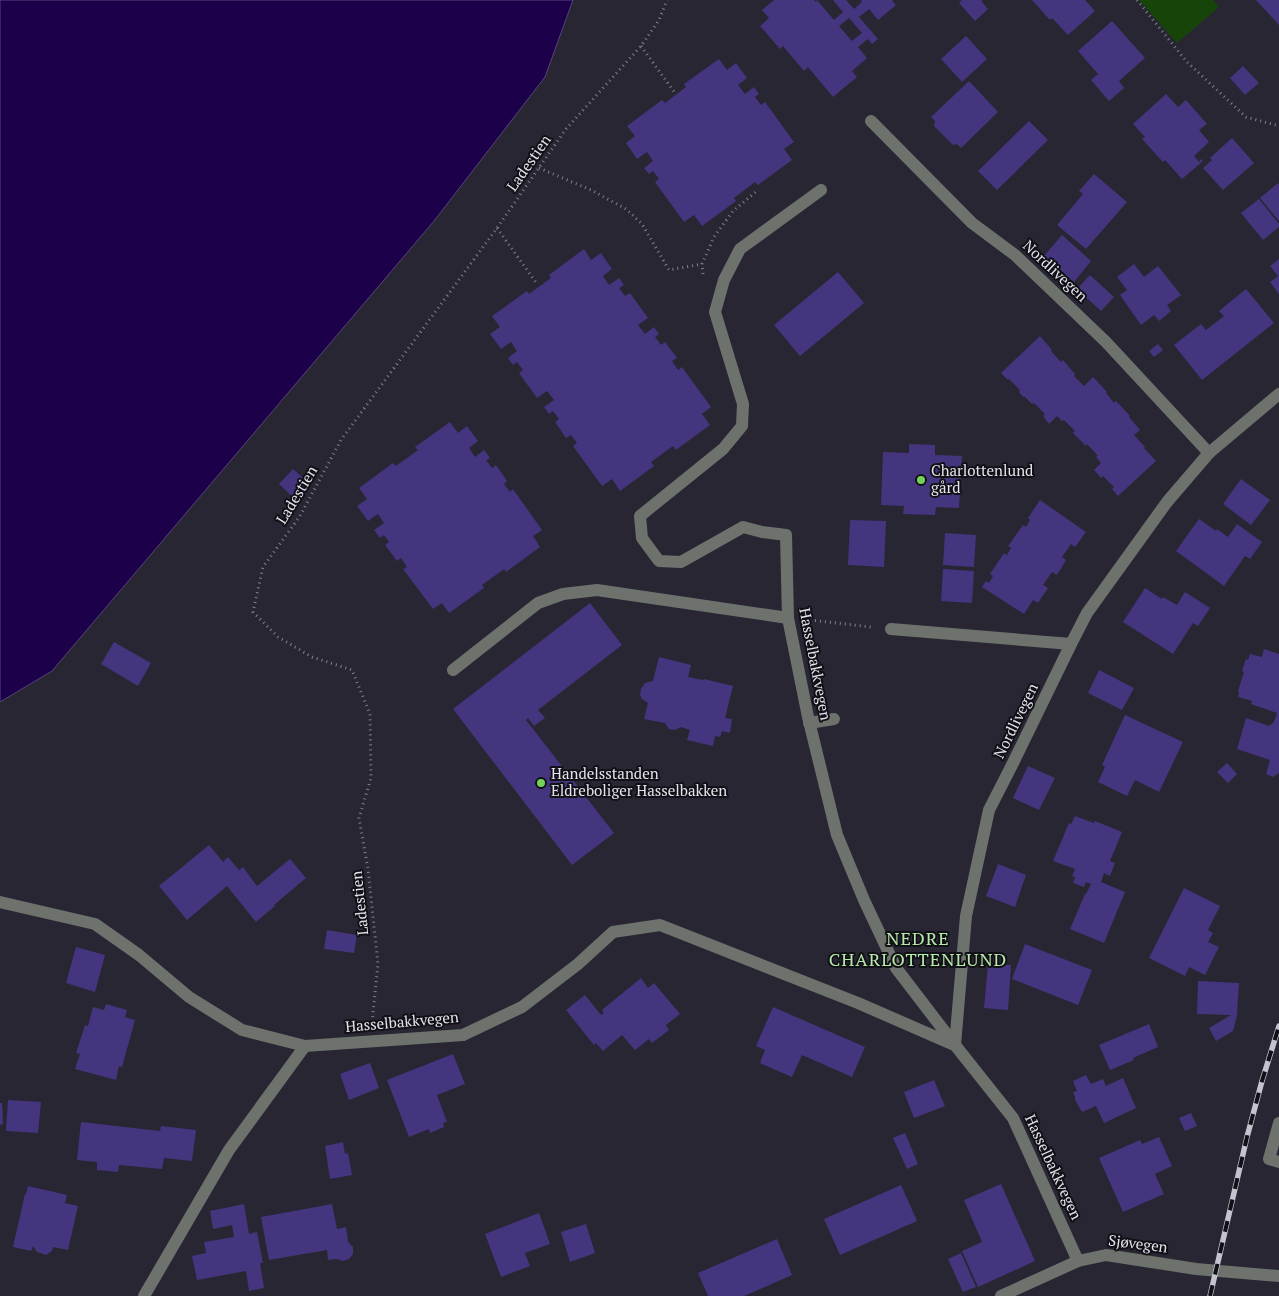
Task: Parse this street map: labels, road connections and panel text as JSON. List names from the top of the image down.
{
  "streets": {
    "street": ["Nordlivegen", "Hasselbakkvegen", "Sjøvegen"],
    "path": ["Ladestien"]
  },
  "crossings": [
    ["Ladestien", "Hasselbakkvegen"],
    ["Nordlivegen", "Hasselbakkvegen"],
    ["Hasselbakkvegen", "Sjøvegen"]
  ],
  "districts": ["NEDRE CHARLOTTENLUND"],
  "places": ["Charlottenlund gård", "Handelsstanden Eldreboliger Hasselbakken"]
}
